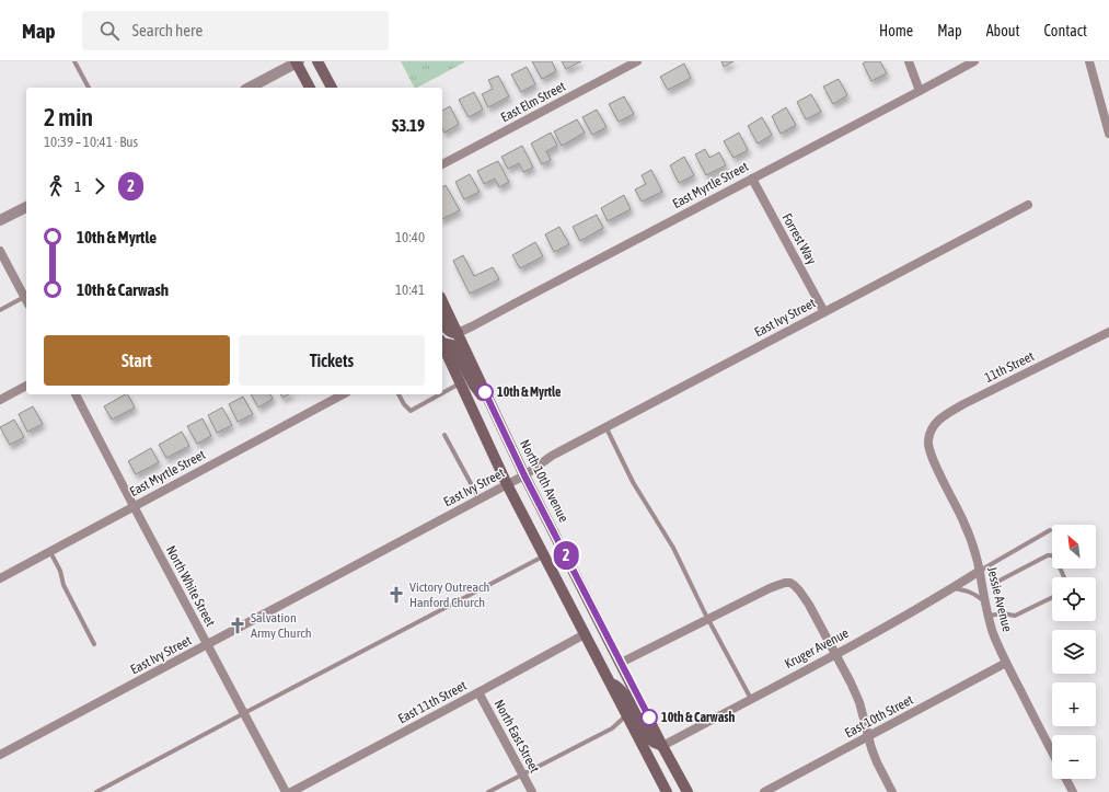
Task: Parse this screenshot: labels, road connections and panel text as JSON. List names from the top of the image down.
{
  "streets": {
    "main road": ["North 10th Avenue"],
    "street": [
      "East Elm Street",
      "East Myrtle Street",
      "Forrest Way",
      "East Ivy Street",
      "11th Street",
      "North White Street",
      "Jessie Avenue",
      "Kruger Avenue",
      "East 11th Street",
      "East 10th Street",
      "North East Street"
    ]
  },
  "crossings": [
    ["East Myrtle Street", "Forrest Way"],
    ["East Myrtle Street", "North 10th Avenue"],
    ["East Myrtle Street", "North White Street"],
    ["Forrest Way", "East Ivy Street"],
    ["East Ivy Street", "North 10th Avenue"],
    ["East Ivy Street", "North White Street"],
    ["11th Street", "Jessie Avenue"],
    ["North 10th Avenue", "Kruger Avenue"],
    ["Jessie Avenue", "Kruger Avenue"],
    ["Jessie Avenue", "East 10th Street"],
    ["East 11th Street", "North East Street"]
  ],
  "places": {
    "other": ["10th & Myrtle", "10th & Carwash"],
    "church": ["Victory Outreach Hanford Church", "Salvation Army Church"]
  },
  "lines": ["bus line 2"],
  "north": "top left",
  "page": {
    "header": "Map",
    "search": "Search here",
    "nav": [
      "Home",
      "Map",
      "About",
      "Contact"
    ],
    "on_map": "2",
    "heading": ["2 min", "10:39 – 10:41 · Bus", "$3.19"],
    "legs": ["1", "2"],
    "list": [
      {
        "name": "10th & Myrtle",
        "value": "10:40"
      },
      {
        "name": "10th & Carwash",
        "value": "10:41"
      }
    ],
    "buttons": ["Start", "Tickets"],
    "map_buttons": ["+", "−"]
  }
}
